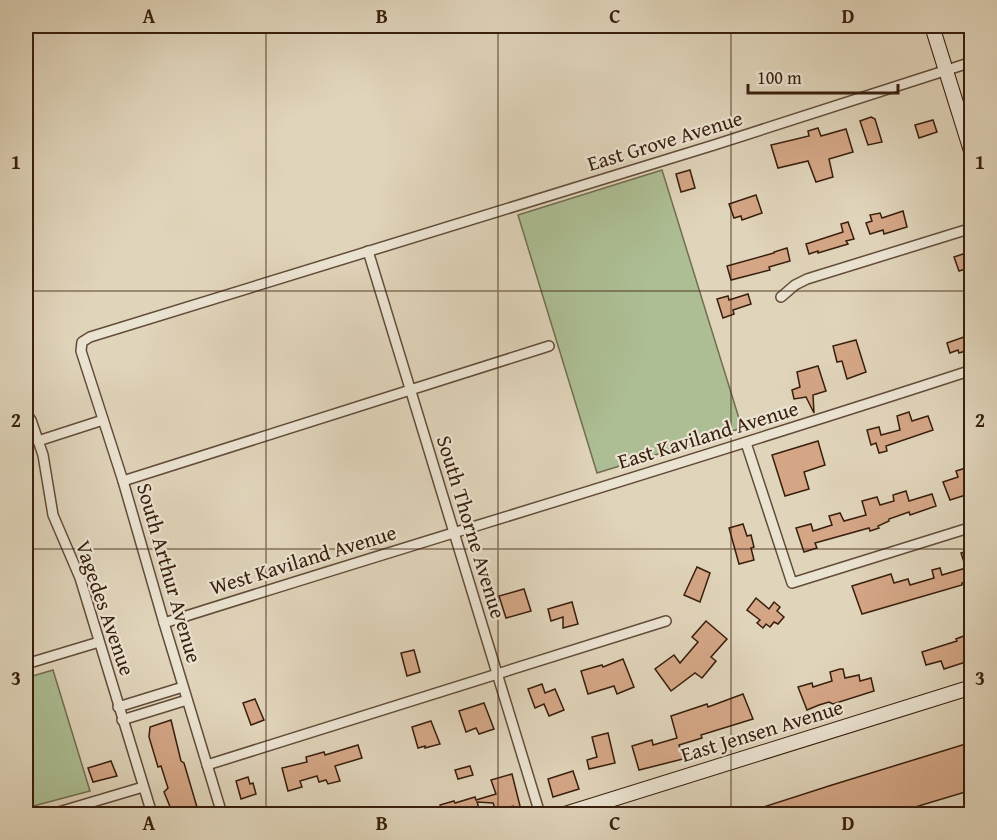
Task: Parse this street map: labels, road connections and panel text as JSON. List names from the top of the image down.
{
  "streets": {
    "street": [
      "East Grove Avenue",
      "East Kaviland Avenue",
      "South Thorne Avenue",
      "West Kaviland Avenue",
      "South Arthur Avenue",
      "Vagedes Avenue",
      "East Jensen Avenue"
    ]
  },
  "crossings": [
    ["East Grove Avenue", "South Thorne Avenue"],
    ["East Grove Avenue", "South Arthur Avenue"],
    ["East Kaviland Avenue", "South Thorne Avenue"],
    ["East Kaviland Avenue", "West Kaviland Avenue"],
    ["South Thorne Avenue", "West Kaviland Avenue"],
    ["West Kaviland Avenue", "South Arthur Avenue"]
  ],
  "scale_bar": "100 m",
  "grid": {
    "columns": [
      "A",
      "B",
      "C",
      "D"
    ],
    "rows": ["1", "2", "3"]
  }
}
